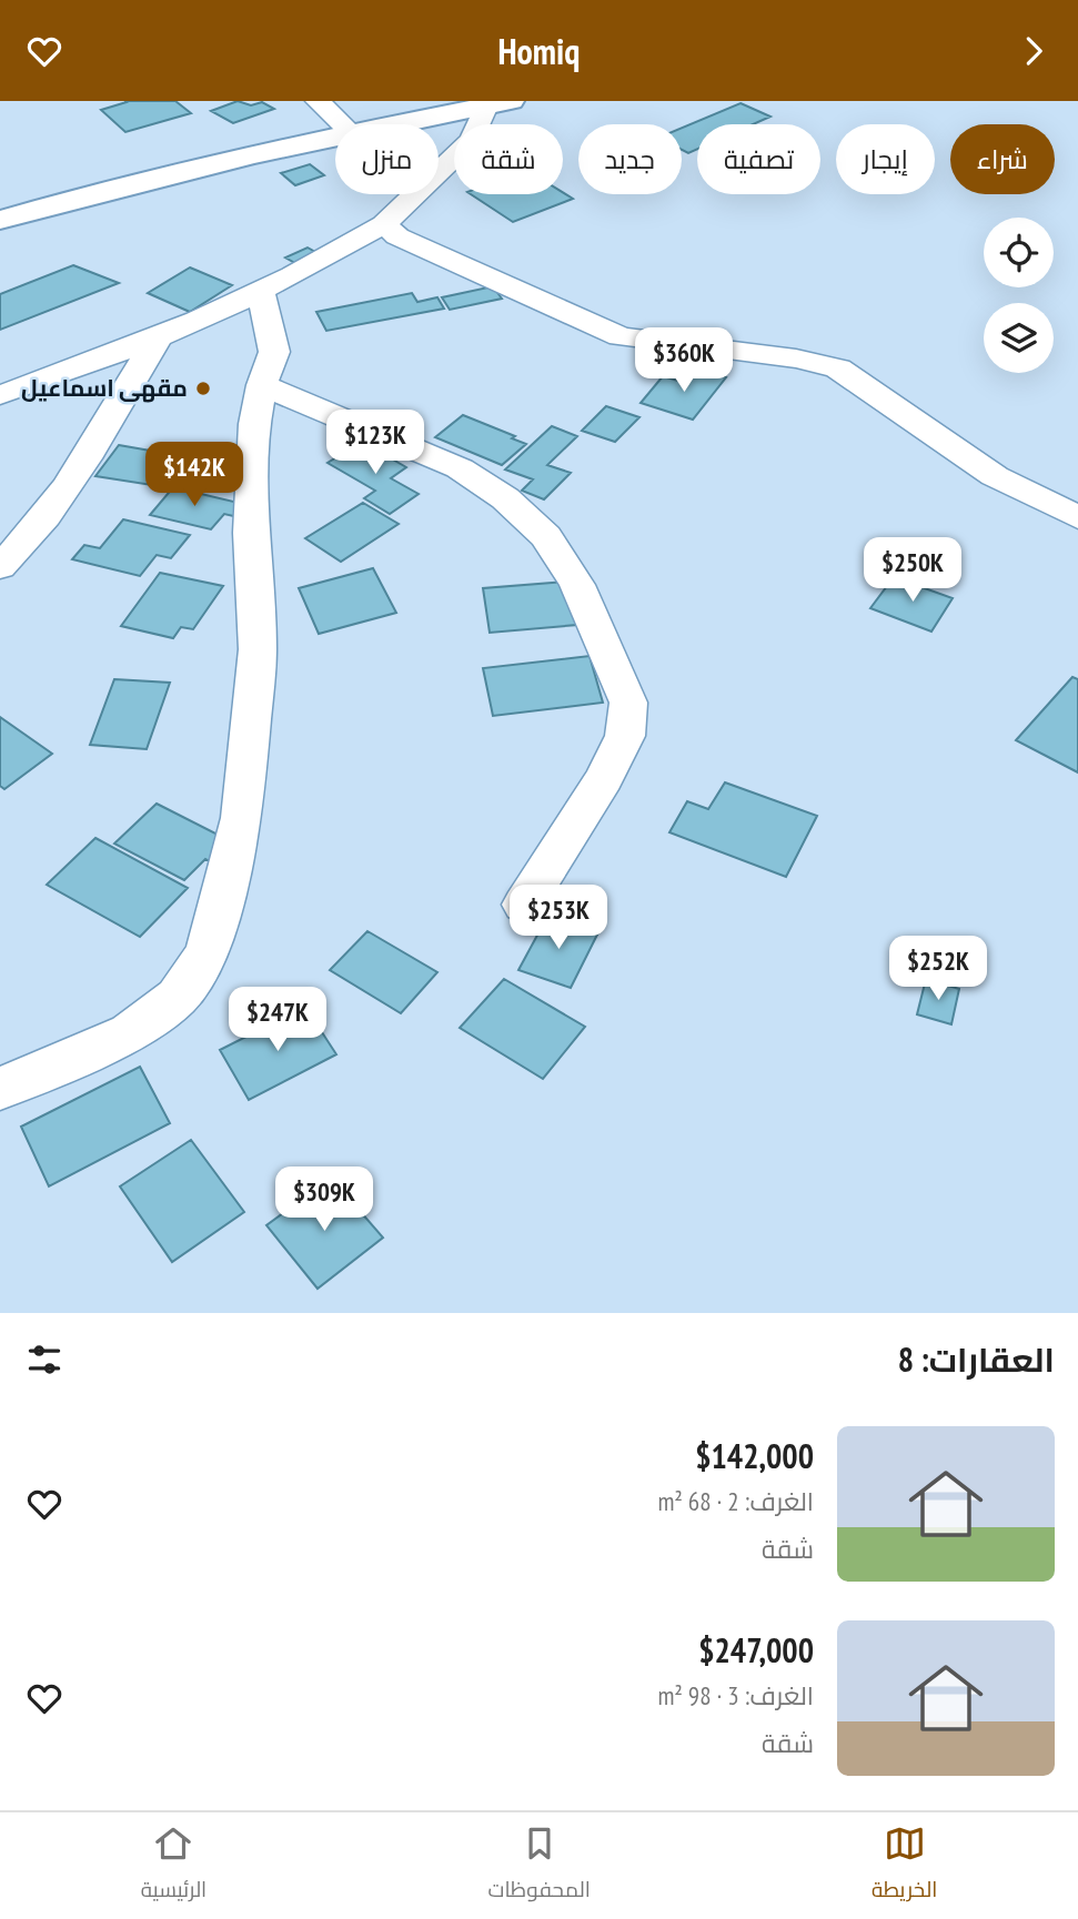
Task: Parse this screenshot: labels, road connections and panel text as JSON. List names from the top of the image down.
{
  "places": ["مقهى اسماعيل"],
  "page": {
    "header": "Homiq",
    "chip": [
      "شراء",
      "إيجار",
      "تصفية",
      "جديد",
      "شقة",
      "منزل"
    ],
    "price": [
      "$360K",
      "$123K",
      "$142K",
      "$250K",
      "$253K",
      "$252K",
      "$247K",
      "$309K"
    ],
    "heading": "العقارات: 8",
    "list": [
      {
        "name": "$142,000",
        "note": "الغرف: 2 · 68 m² · شقة"
      },
      {
        "name": "$247,000",
        "note": "الغرف: 3 · 98 m² · شقة"
      }
    ],
    "tabs": ["الخريطة", "المحفوظات", "الرئيسية"]
  }
}
